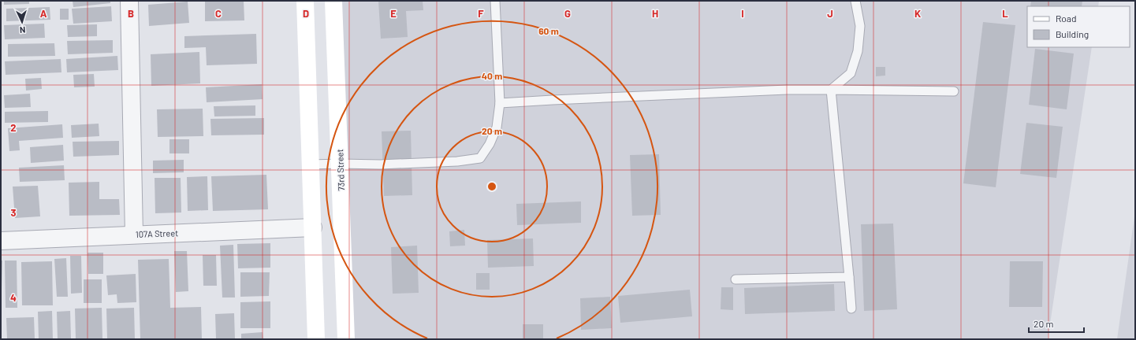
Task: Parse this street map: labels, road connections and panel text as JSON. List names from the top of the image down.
{
  "streets": {
    "main road": ["73rd Street"],
    "street": ["107A Street"]
  },
  "legend": ["Road", "Building"],
  "scale_bar": "20 m",
  "north": "bottom",
  "grid": {
    "columns": [
      "A",
      "B",
      "C",
      "D",
      "E",
      "F",
      "G",
      "H",
      "I",
      "J",
      "K",
      "L"
    ],
    "rows": ["2", "3", "4"]
  },
  "rings": ["60 m", "40 m", "20 m"]
}
